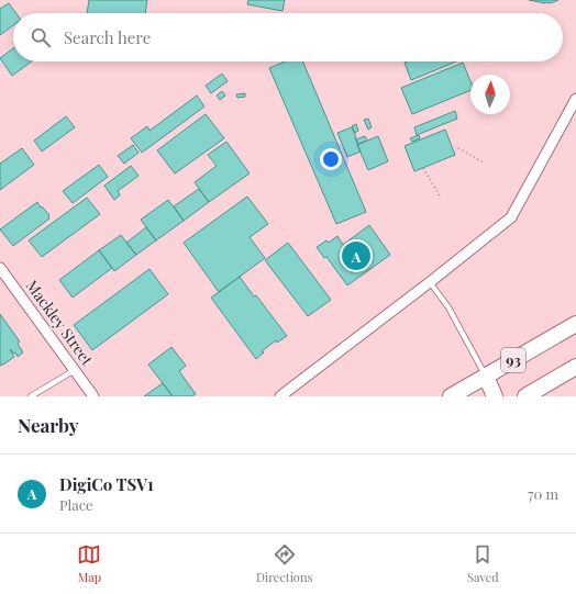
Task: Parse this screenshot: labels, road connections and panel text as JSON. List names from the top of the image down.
{
  "streets": {
    "main road": ["93"],
    "street": ["Mackley Street"]
  },
  "north": "top",
  "page": {
    "search": "Search here",
    "pins": "A",
    "heading": "Nearby",
    "list": [
      {
        "mark": "A",
        "name": "DigiCo TSV1",
        "note": "Place",
        "value": "70 m"
      }
    ],
    "nav": ["Map", "Directions", "Saved"]
  }
}
